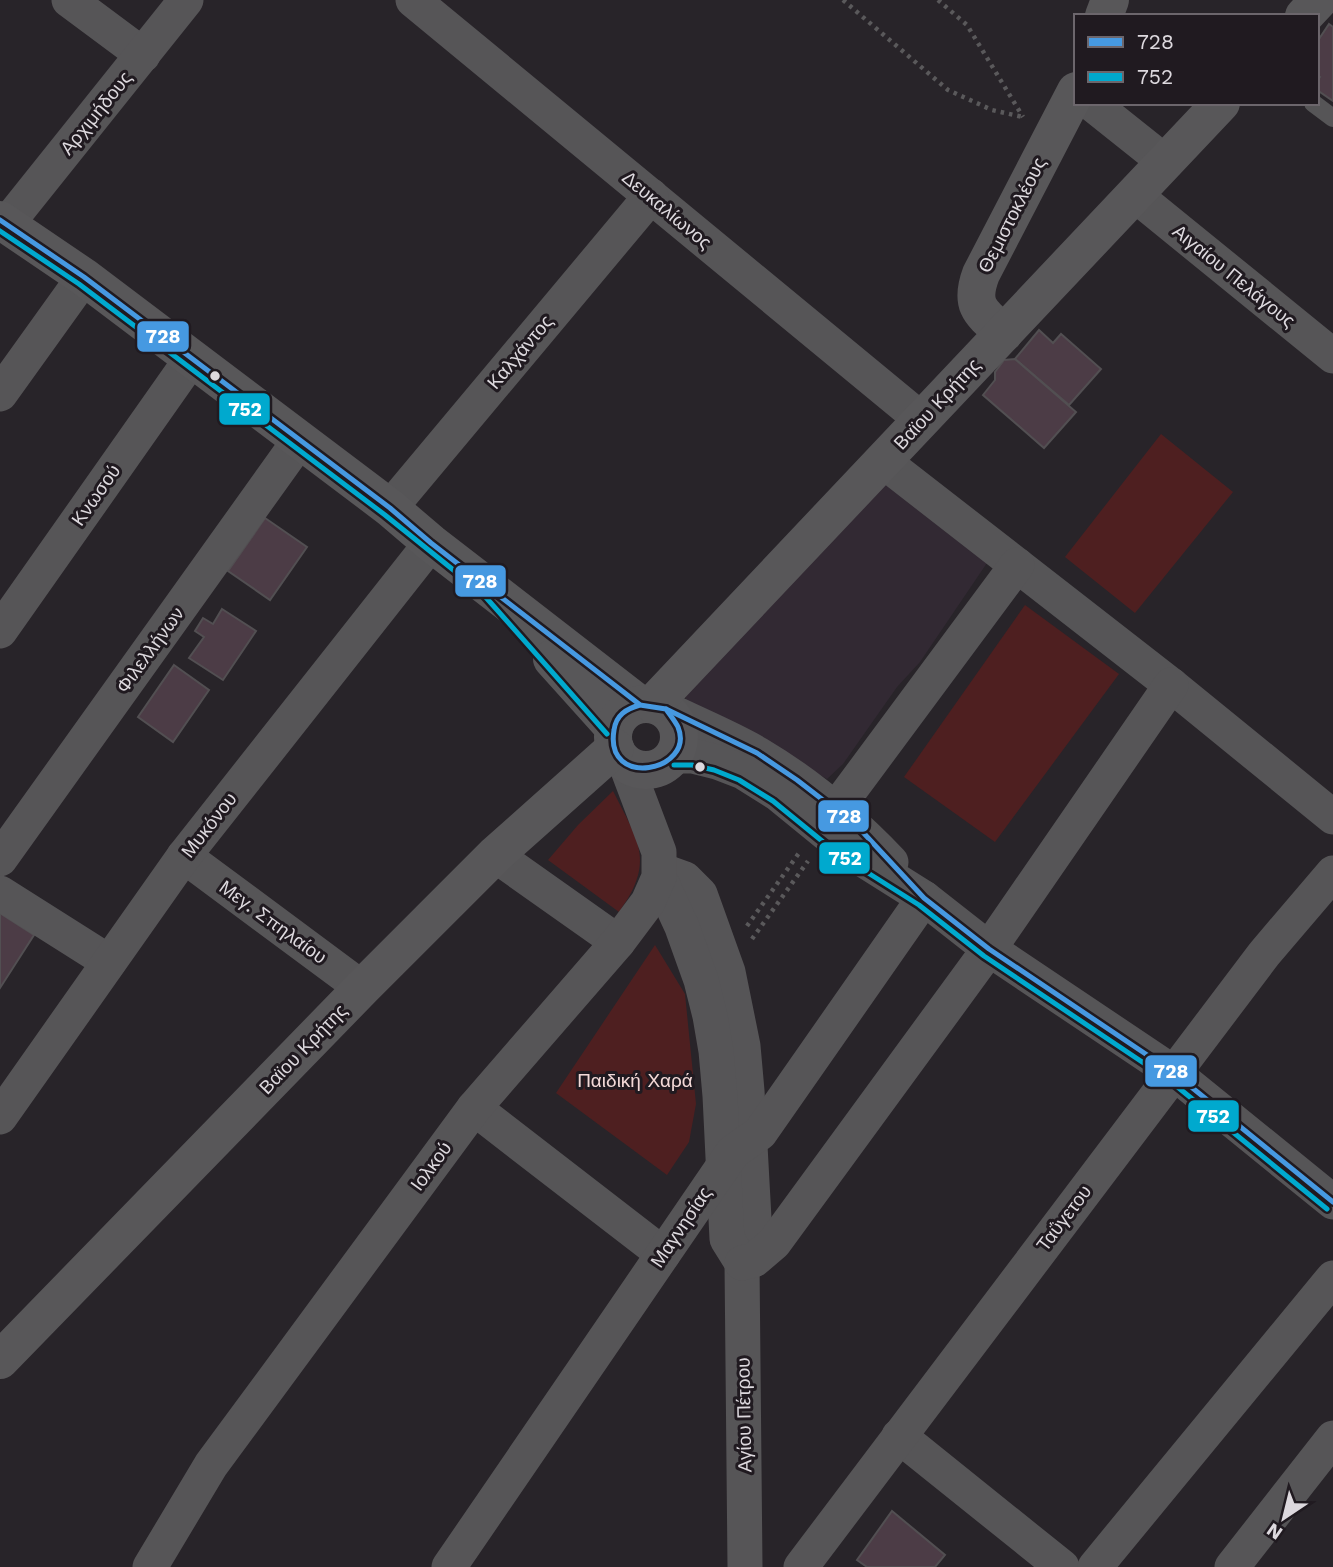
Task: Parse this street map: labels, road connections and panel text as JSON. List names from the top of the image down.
{
  "streets": {
    "street": [
      "Αρχιμήδους",
      "Δευκαλίωνος",
      "Θεμιστοκλέους",
      "Αιγαίου Πελάγους",
      "Καλχάντος",
      "Βαϊου Κρήτης",
      "Κνωσού",
      "Φιλελλήνων",
      "Μυκόνου",
      "Μεγ. Σπηλαίου",
      "Ιολκού",
      "Ταΰγετου",
      "Μαγνησίας",
      "Αγίου Πέτρου"
    ]
  },
  "crossings": [
    ["Δευκαλίωνος", "Καλχάντος"],
    ["Δευκαλίωνος", "Βαϊου Κρήτης"],
    ["Θεμιστοκλέους", "Βαϊου Κρήτης"],
    ["Αιγαίου Πελάγους", "Βαϊου Κρήτης"],
    ["Βαϊου Κρήτης", "Μεγ. Σπηλαίου"],
    ["Μυκόνου", "Μεγ. Σπηλαίου"]
  ],
  "parks": ["Παιδική Χαρά"],
  "lines": ["transit line 728", "transit line 752"],
  "legend": ["728", "752"],
  "north": "bottom left"
}
